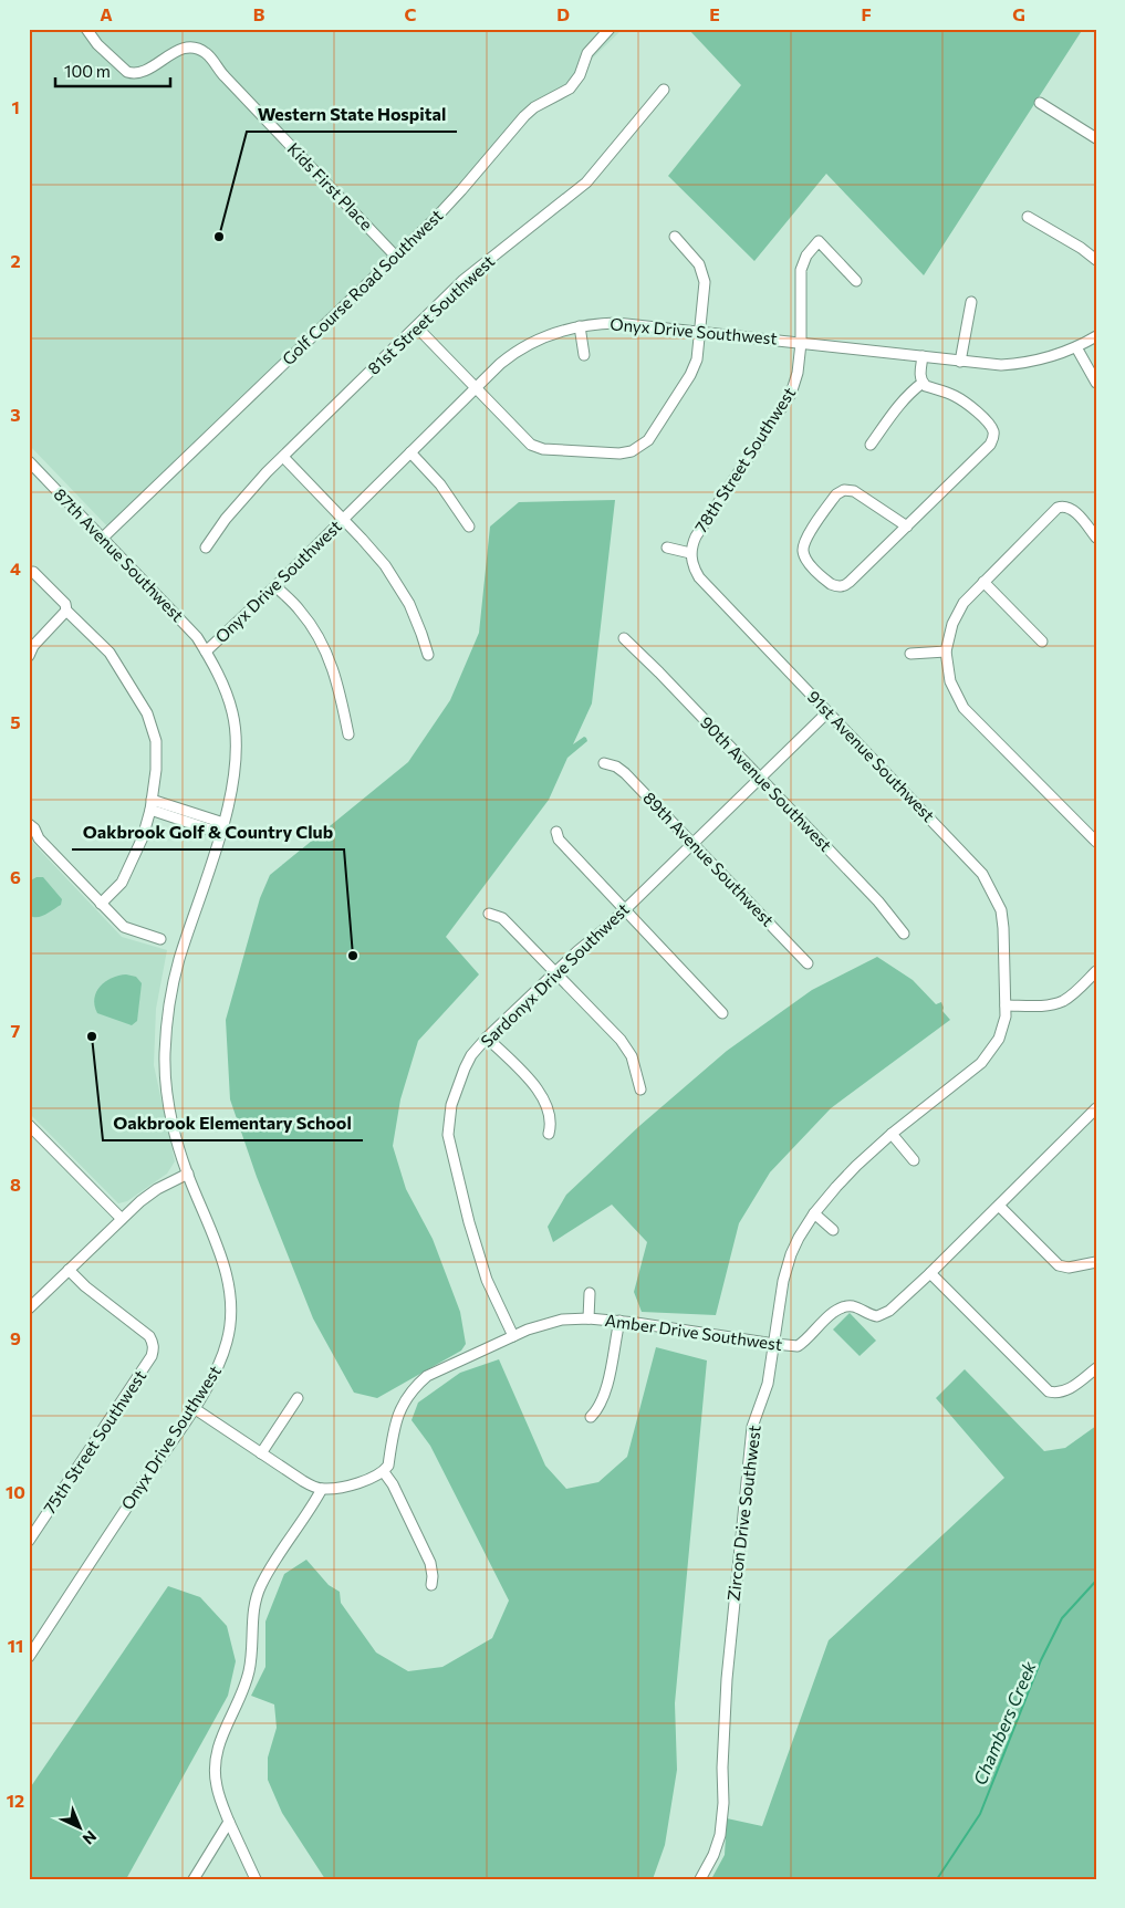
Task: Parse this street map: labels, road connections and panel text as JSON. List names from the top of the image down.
{
  "streets": {
    "street": [
      "Kids First Place",
      "Golf Course Road Southwest",
      "81st Street Southwest",
      "Onyx Drive Southwest",
      "78th Street Southwest",
      "87th Avenue Southwest",
      "91st Avenue Southwest",
      "90th Avenue Southwest",
      "89th Avenue Southwest",
      "Sardonyx Drive Southwest",
      "Amber Drive Southwest",
      "75th Street Southwest",
      "Zircon Drive Southwest"
    ]
  },
  "crossings": [
    ["Kids First Place", "Golf Course Road Southwest"],
    ["Golf Course Road Southwest", "87th Avenue Southwest"],
    ["Onyx Drive Southwest", "78th Street Southwest"],
    ["Onyx Drive Southwest", "87th Avenue Southwest"],
    ["78th Street Southwest", "91st Avenue Southwest"],
    ["91st Avenue Southwest", "Sardonyx Drive Southwest"],
    ["91st Avenue Southwest", "Zircon Drive Southwest"],
    ["90th Avenue Southwest", "Sardonyx Drive Southwest"],
    ["89th Avenue Southwest", "Sardonyx Drive Southwest"],
    ["Sardonyx Drive Southwest", "Amber Drive Southwest"],
    ["Amber Drive Southwest", "Zircon Drive Southwest"]
  ],
  "water": ["Chambers Creek"],
  "places": ["Western State Hospital", "Oakbrook Golf & Country Club", "Oakbrook Elementary School"],
  "scale_bar": "100 m",
  "north": "bottom right",
  "grid": {
    "columns": [
      "A",
      "B",
      "C",
      "D",
      "E",
      "F",
      "G"
    ],
    "rows": [
      "1",
      "2",
      "3",
      "4",
      "5",
      "6",
      "7",
      "8",
      "9",
      "10",
      "11",
      "12"
    ]
  }
}
